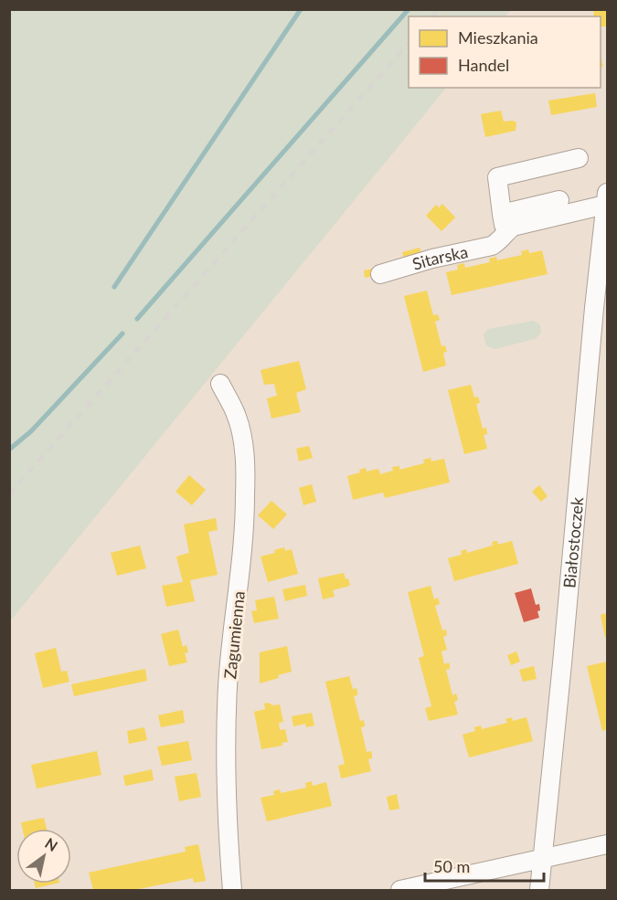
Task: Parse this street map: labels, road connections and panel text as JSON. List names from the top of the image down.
{
  "streets": {
    "street": ["Sitarska", "Białostoczek", "Zagumienna"]
  },
  "crossings": [
    ["Sitarska", "Białostoczek"]
  ],
  "legend": ["Mieszkania", "Handel"],
  "scale_bar": "50 m",
  "north": "top right"
}
